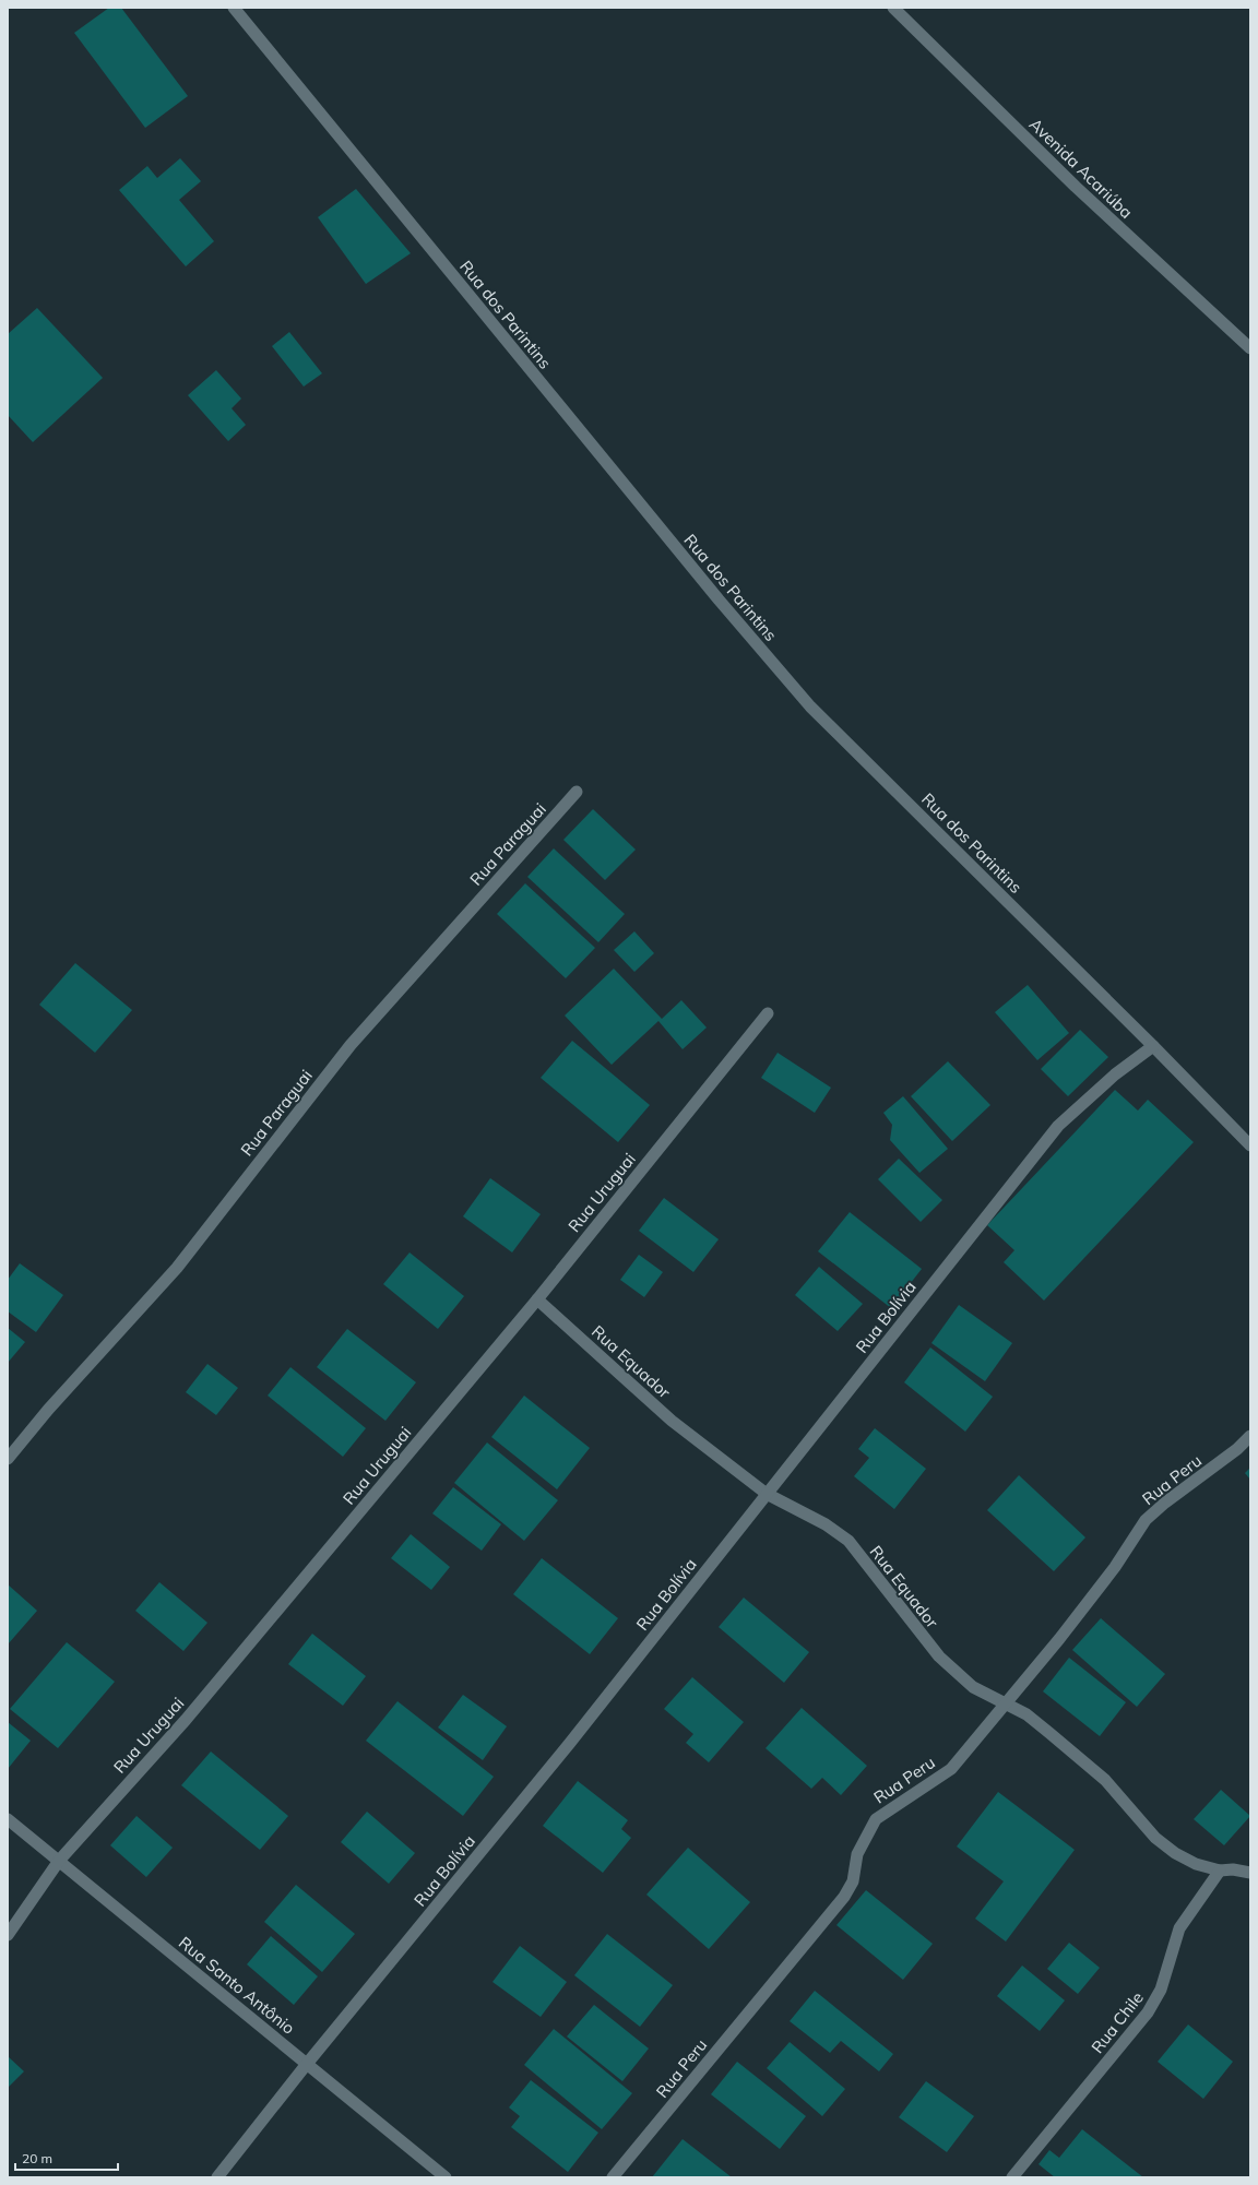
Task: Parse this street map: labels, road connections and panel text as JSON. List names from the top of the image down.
{
  "streets": {
    "street": [
      "Avenida Acariúba",
      "Rua dos Parintins",
      "Rua Paraguai",
      "Rua Uruguai",
      "Rua Bolívia",
      "Rua Equador",
      "Rua Peru",
      "Rua Santo Antônio",
      "Rua Chile"
    ]
  },
  "crossings": [
    ["Rua dos Parintins", "Rua Bolívia"],
    ["Rua Uruguai", "Rua Equador"],
    ["Rua Uruguai", "Rua Santo Antônio"],
    ["Rua Bolívia", "Rua Equador"],
    ["Rua Bolívia", "Rua Santo Antônio"],
    ["Rua Equador", "Rua Peru"],
    ["Rua Equador", "Rua Chile"]
  ],
  "scale_bar": "20 m"
}
